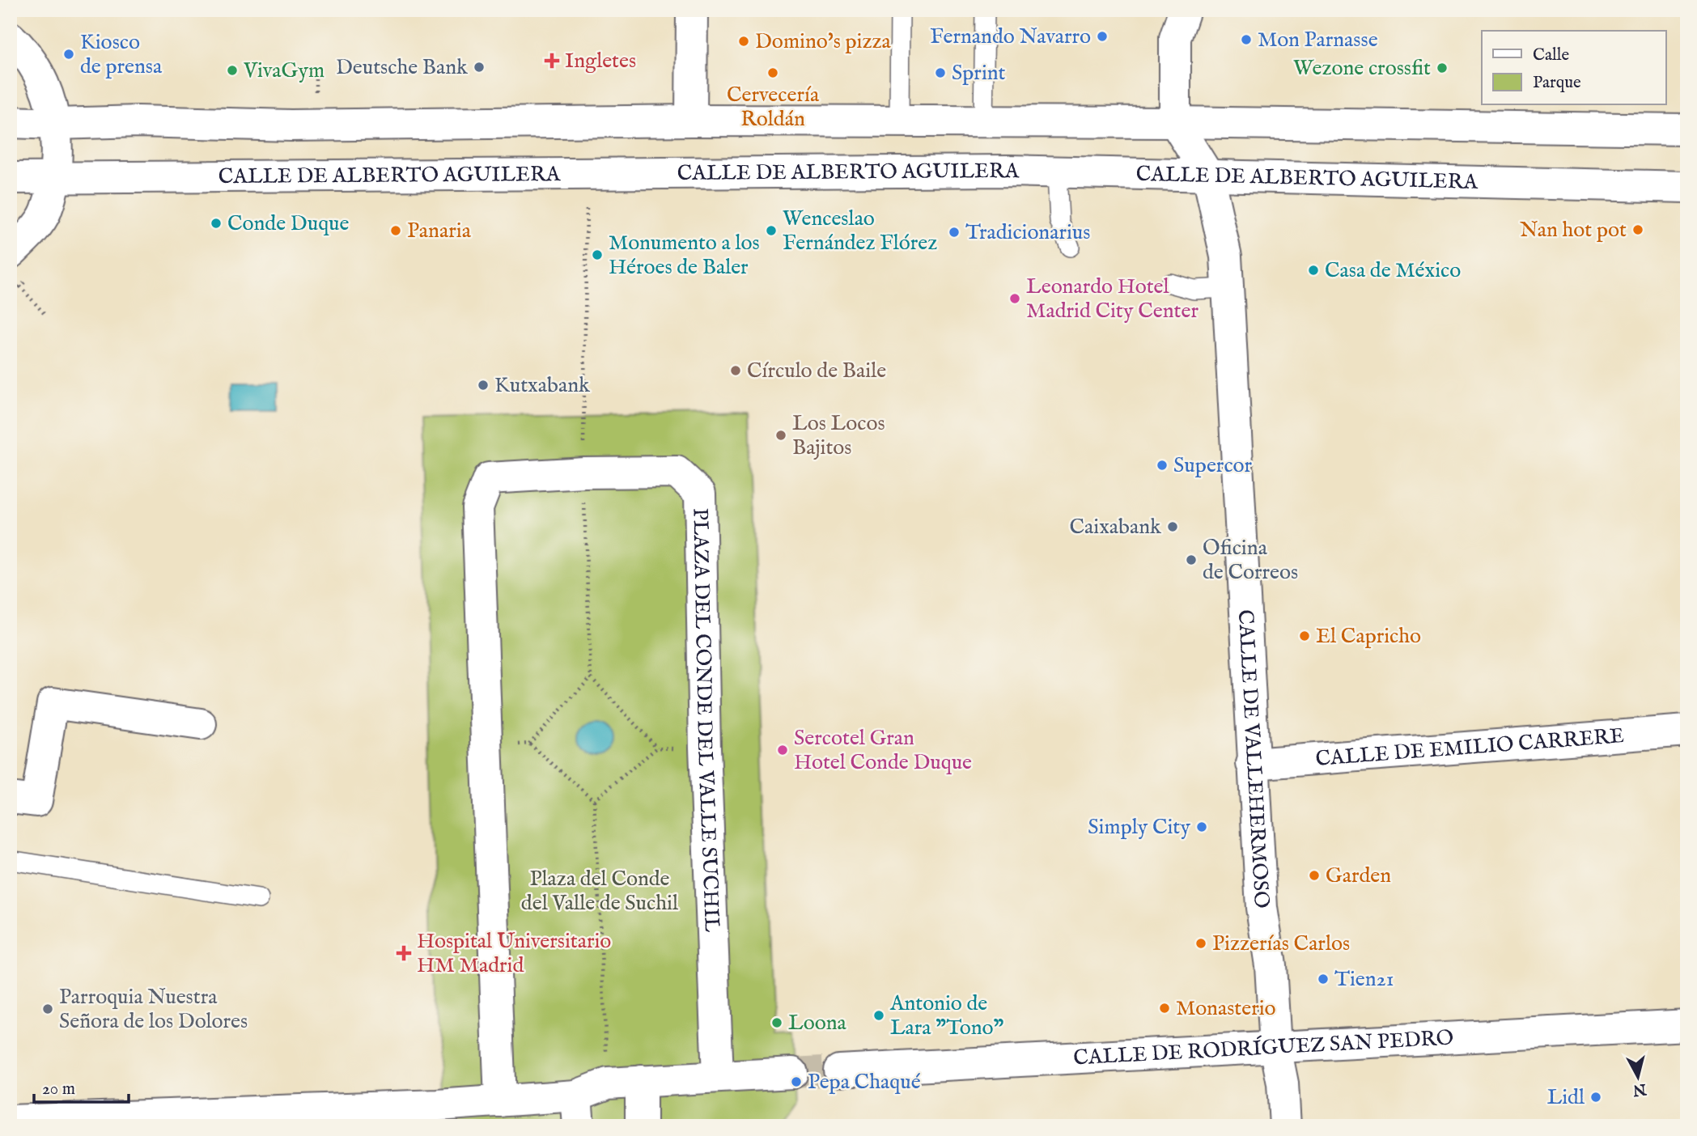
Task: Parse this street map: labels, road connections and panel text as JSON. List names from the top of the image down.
{
  "streets": {
    "street": [
      "CALLE DE ALBERTO AGUILERA",
      "PLAZA DEL CONDE DEL VALLE SUCHIL",
      "CALLE DE EMILIO CARRERE",
      "CALLE DE VALLEHERMOSO",
      "CALLE DE RODRÍGUEZ SAN PEDRO"
    ]
  },
  "crossings": [
    ["CALLE DE ALBERTO AGUILERA", "CALLE DE VALLEHERMOSO"],
    ["CALLE DE EMILIO CARRERE", "CALLE DE VALLEHERMOSO"],
    ["CALLE DE VALLEHERMOSO", "CALLE DE RODRÍGUEZ SAN PEDRO"]
  ],
  "parks": ["Plaza del Conde del Valle de Suchil"],
  "places": {
    "other": [
      "Fernando Navarro",
      "Mon Parnasse",
      "Domino's pizza",
      "Kiosco de prensa",
      "Deutsche Bank",
      "Wezone crossfit",
      "VivaGym",
      "Cervecería Roldán",
      "Sprint",
      "Conde Duque",
      "Nan hot pot",
      "Panaria",
      "Wenceslao Fernández Flórez",
      "Tradicionarius",
      "Monumento a los Héroes de Baler",
      "Casa de México",
      "Leonardo Hotel Madrid City Center",
      "Círculo de Baile",
      "Kutxabank",
      "Los Locos Bajitos",
      "Supercor",
      "Caixabank",
      "Oficina de Correos",
      "El Capricho",
      "Sercotel Gran Hotel Conde Duque",
      "Simply City",
      "Garden",
      "Pizzerías Carlos",
      "Tien21",
      "Monasterio",
      "Parroquia Nuestra Señora de los Dolores",
      "Antonio de Lara \"Tono\"",
      "Loona",
      "Pepa Chaqué",
      "Lidl"
    ],
    "health": ["Ingletes", "Hospital Universitario HM Madrid"]
  },
  "legend": ["Calle", "Parque"],
  "scale_bar": "20 m",
  "north": "bottom"
}
